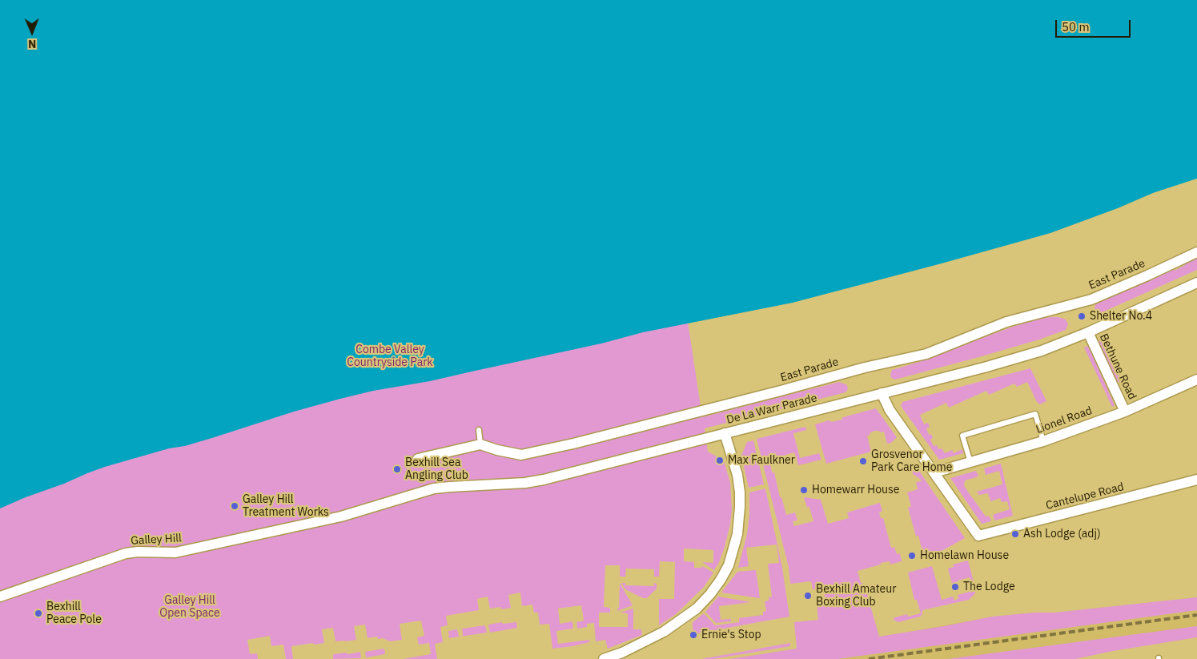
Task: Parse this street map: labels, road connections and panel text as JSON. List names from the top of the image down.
{
  "streets": {
    "street": [
      "East Parade",
      "Bethune Road",
      "De La Warr Parade",
      "Lionel Road",
      "Cantelupe Road",
      "Galley Hill"
    ]
  },
  "crossings": [
    ["Bethune Road", "De La Warr Parade"],
    ["Bethune Road", "Lionel Road"],
    ["De La Warr Parade", "Galley Hill"],
    ["Lionel Road", "Cantelupe Road"]
  ],
  "parks": ["Combe Valley Countryside Park", "Galley Hill Open Space"],
  "places": [
    "Shelter No.4",
    "Max Faulkner",
    "Grosvenor Park Care Home",
    "Bexhill Sea Angling Club",
    "Homewarr House",
    "Galley Hill Treatment Works",
    "Ash Lodge (adj)",
    "Homelawn House",
    "The Lodge",
    "Bexhill Amateur Boxing Club",
    "Bexhill Peace Pole",
    "Ernie's Stop"
  ],
  "scale_bar": "50 m",
  "north": "bottom"
}
